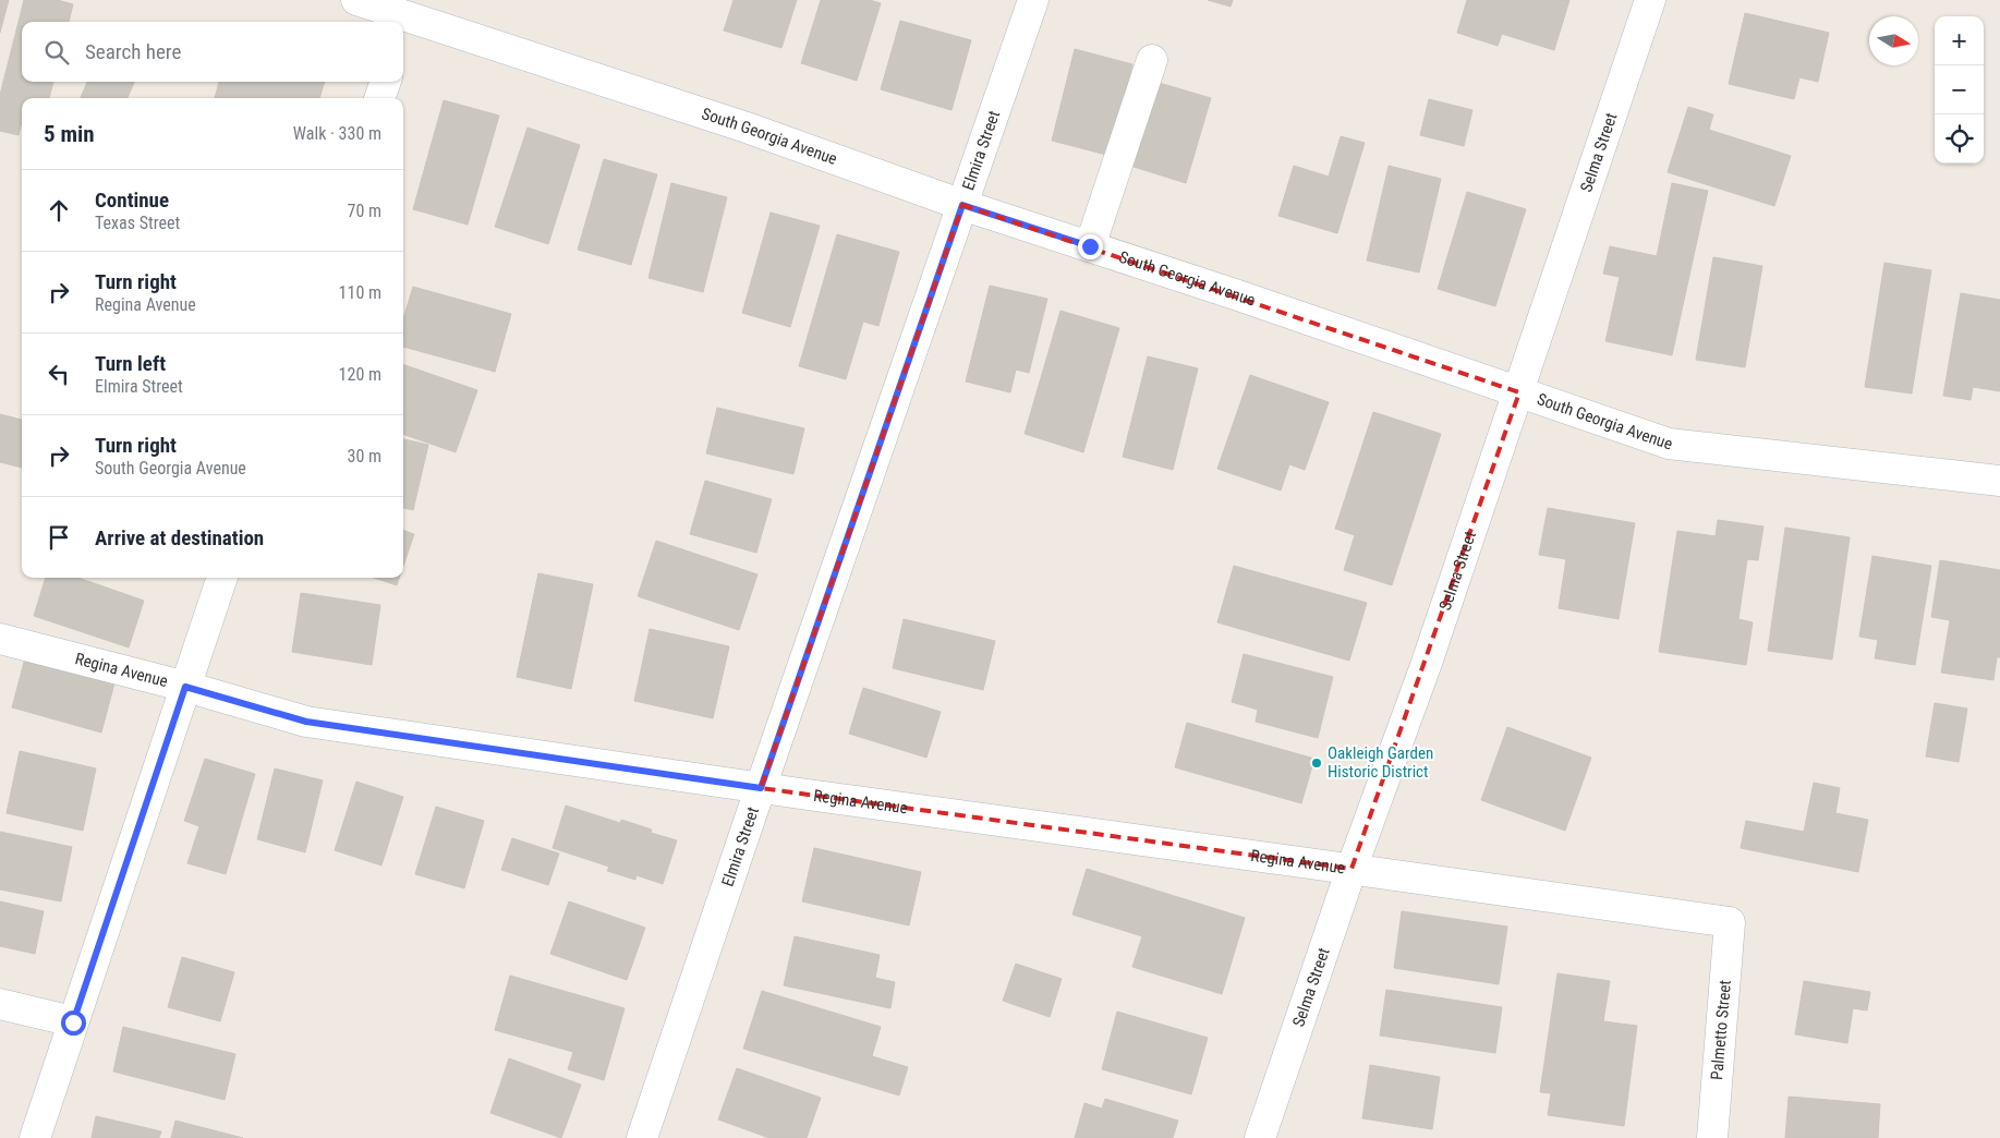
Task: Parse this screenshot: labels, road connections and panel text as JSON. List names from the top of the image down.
{
  "streets": {
    "street": [
      "South Georgia Avenue",
      "Elmira Street",
      "Selma Street",
      "Regina Avenue",
      "Palmetto Street"
    ]
  },
  "crossings": [
    ["South Georgia Avenue", "Elmira Street"],
    ["South Georgia Avenue", "Selma Street"],
    ["Elmira Street", "Regina Avenue"],
    ["Selma Street", "Regina Avenue"],
    ["Regina Avenue", "Palmetto Street"]
  ],
  "places": ["Oakleigh Garden Historic District"],
  "north": "right",
  "page": {
    "map_buttons": ["+", "−"],
    "search": "Search here",
    "heading": ["5 min", "Walk · 330 m"],
    "list": [
      ["Continue", "Texas Street", "70 m"],
      ["Turn right", "Regina Avenue", "110 m"],
      ["Turn left", "Elmira Street", "120 m"],
      ["Turn right", "South Georgia Avenue", "30 m"],
      "Arrive at destination"
    ]
  }
}
